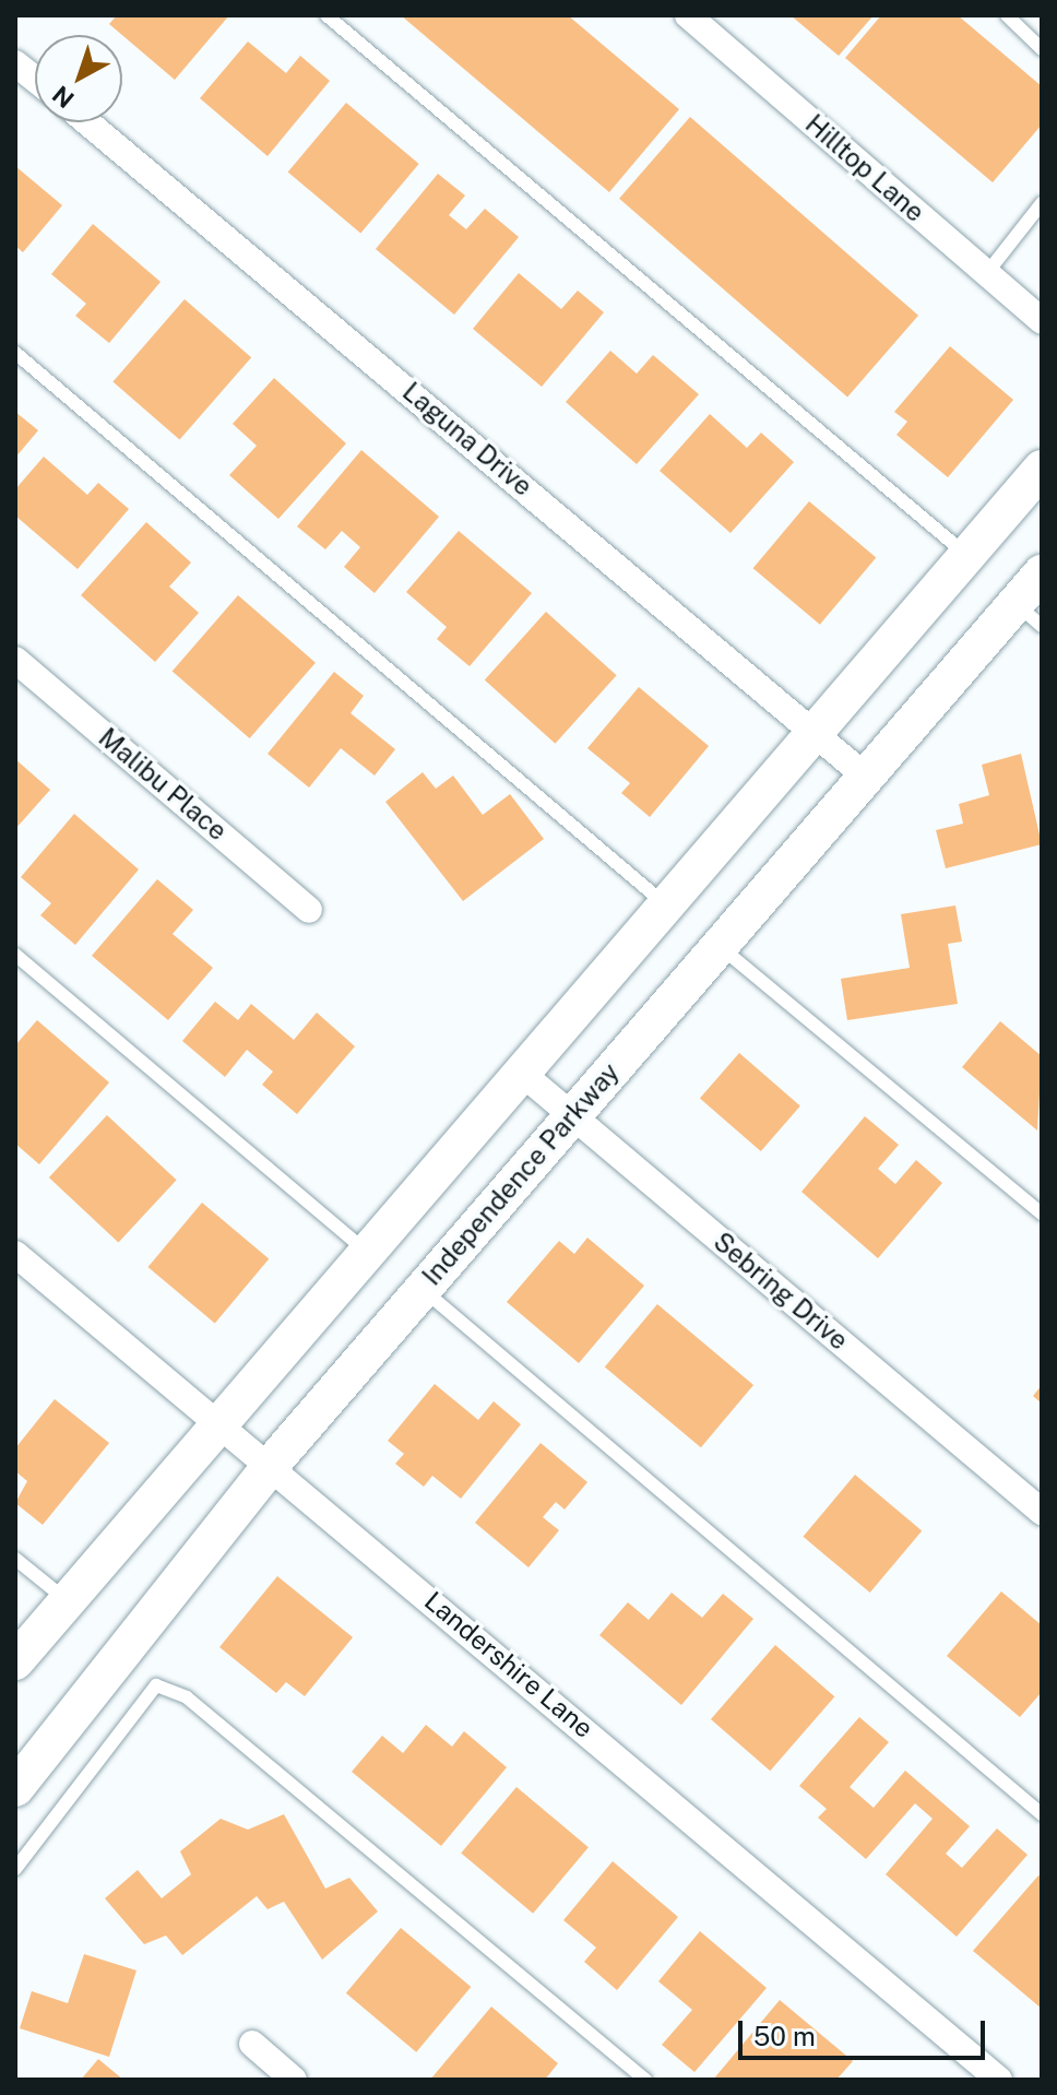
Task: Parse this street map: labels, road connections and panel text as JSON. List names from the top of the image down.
{
  "streets": {
    "main road": ["Independence Parkway"],
    "street": [
      "Hilltop Lane",
      "Laguna Drive",
      "Malibu Place",
      "Sebring Drive",
      "Landershire Lane"
    ]
  },
  "crossings": [
    ["Laguna Drive", "Independence Parkway"],
    ["Independence Parkway", "Sebring Drive"],
    ["Independence Parkway", "Landershire Lane"]
  ],
  "scale_bar": "50 m",
  "north": "bottom left"
}
